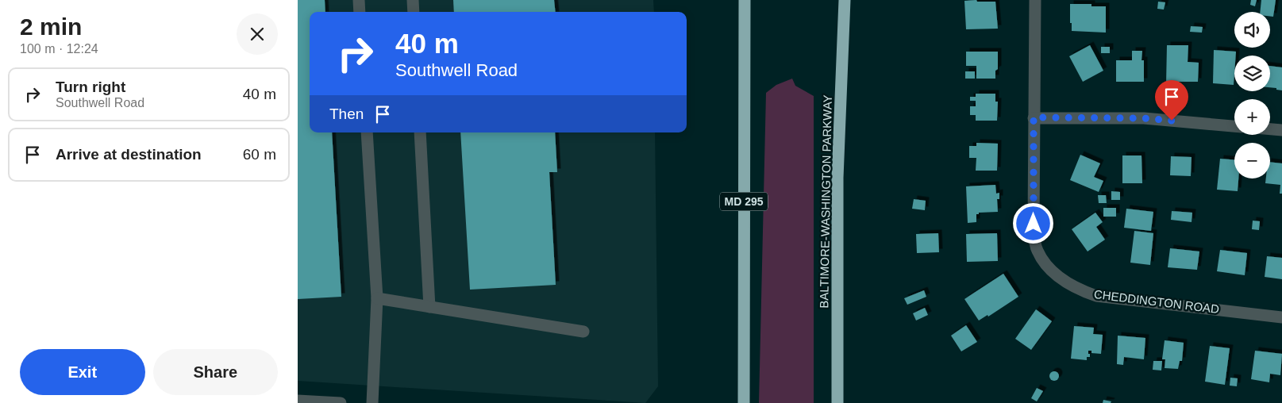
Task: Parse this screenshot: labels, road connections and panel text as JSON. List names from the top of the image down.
{
  "streets": {
    "highway": ["MD 295", "BALTIMORE-WASHINGTON PARKWAY"],
    "street": ["CHEDDINGTON ROAD"]
  },
  "page": {
    "heading": ["2 min", "100 m · 12:24"],
    "map_buttons": ["+", "−"],
    "turn": ["40 m", "Southwell Road"],
    "list": [
      {
        "name": "Turn right",
        "note": "Southwell Road",
        "value": "40 m"
      },
      {
        "name": "Arrive at destination",
        "value": "60 m"
      }
    ],
    "then": "Then",
    "buttons": ["Exit", "Share"]
  }
}
